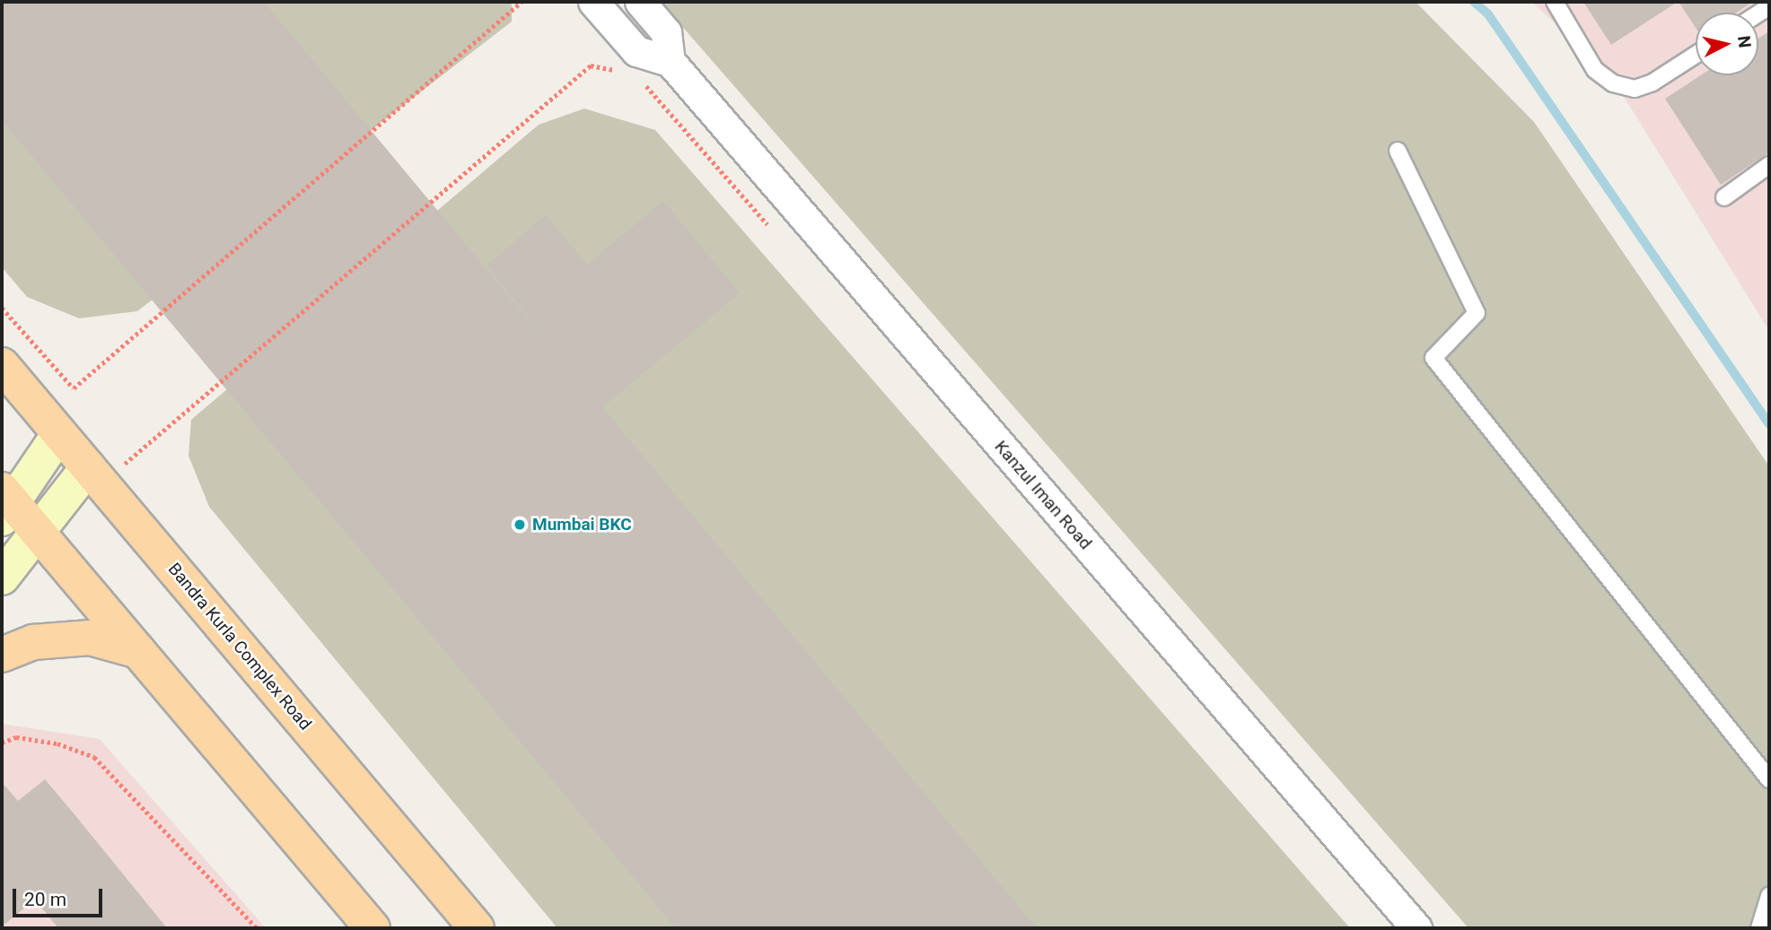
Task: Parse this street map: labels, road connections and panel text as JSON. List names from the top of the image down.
{
  "streets": {
    "main road": ["Bandra Kurla Complex Road"],
    "street": ["Kanzul Iman Road"]
  },
  "places": ["Mumbai BKC"],
  "scale_bar": "20 m",
  "north": "right"
}
